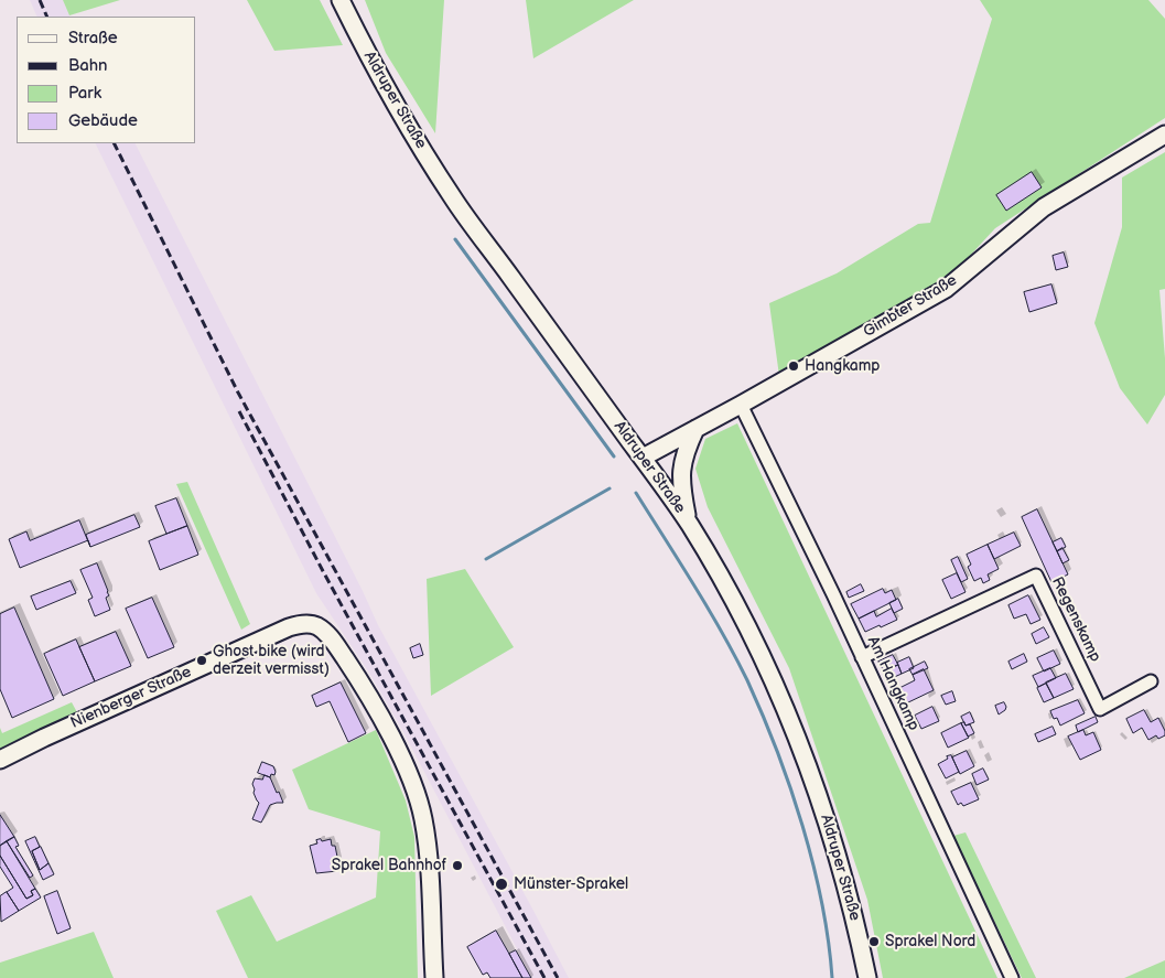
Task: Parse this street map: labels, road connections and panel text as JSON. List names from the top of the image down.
{
  "streets": {
    "street": [
      "Aldruper Straße",
      "Gimbter Straße",
      "Regenskamp",
      "Am Hangkamp",
      "Nienberger Straße"
    ]
  },
  "crossings": [
    ["Aldruper Straße", "Gimbter Straße"],
    ["Gimbter Straße", "Am Hangkamp"],
    ["Regenskamp", "Am Hangkamp"]
  ],
  "places": [
    "Hangkamp",
    "Ghost bike (wird derzeit vermisst)",
    "Sprakel Bahnhof",
    "Münster-Sprakel",
    "Sprakel Nord"
  ],
  "legend": [
    "Straße",
    "Bahn",
    "Park",
    "Gebäude"
  ]
}
